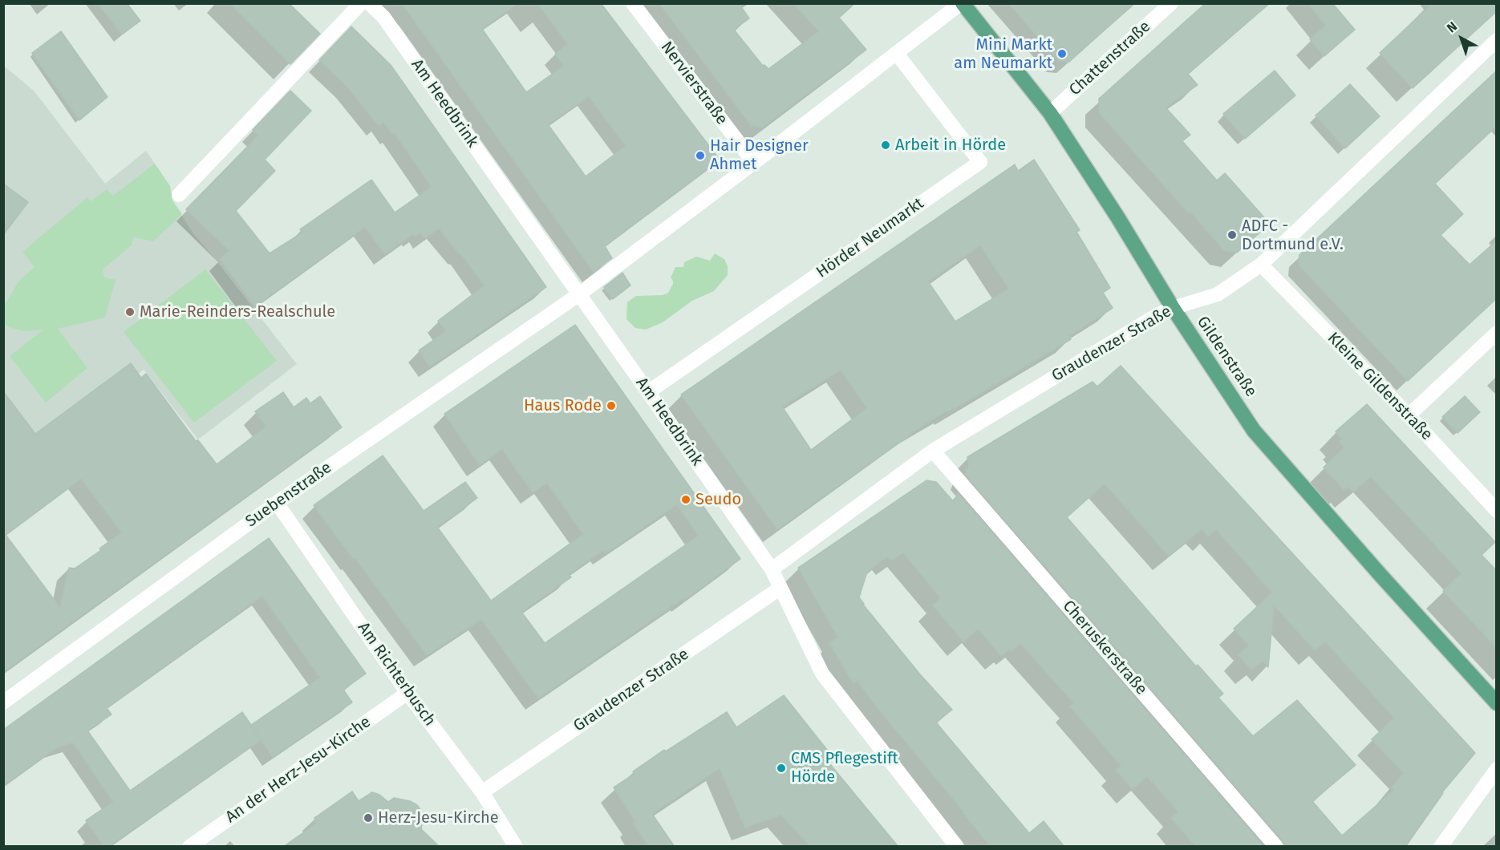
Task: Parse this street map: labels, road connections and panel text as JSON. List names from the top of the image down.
{
  "streets": {
    "main road": ["Gildenstraße"],
    "street": [
      "Chattenstraße",
      "Nervierstraße",
      "Am Heedbrink",
      "Hörder Neumarkt",
      "Graudenzer Straße",
      "Kleine Gildenstraße",
      "Suebenstraße",
      "Cheruskerstraße",
      "Am Richterbusch",
      "An der Herz-Jesu-Kirche"
    ]
  },
  "crossings": [
    ["Chattenstraße", "Gildenstraße"],
    ["Am Heedbrink", "Hörder Neumarkt"],
    ["Am Heedbrink", "Graudenzer Straße"],
    ["Am Heedbrink", "Suebenstraße"],
    ["Graudenzer Straße", "Gildenstraße"],
    ["Graudenzer Straße", "Kleine Gildenstraße"],
    ["Graudenzer Straße", "Cheruskerstraße"],
    ["Graudenzer Straße", "Am Richterbusch"],
    ["Suebenstraße", "Am Richterbusch"],
    ["Am Richterbusch", "An der Herz-Jesu-Kirche"]
  ],
  "places": [
    "Mini Markt am Neumarkt",
    "Arbeit in Hörde",
    "Hair Designer Ahmet",
    "ADFC - Dortmund e.V.",
    "Marie-Reinders-Realschule",
    "Haus Rode",
    "Seudo",
    "CMS Pflegestift Hörde",
    "Herz-Jesu-Kirche"
  ],
  "north": "top left"
}
